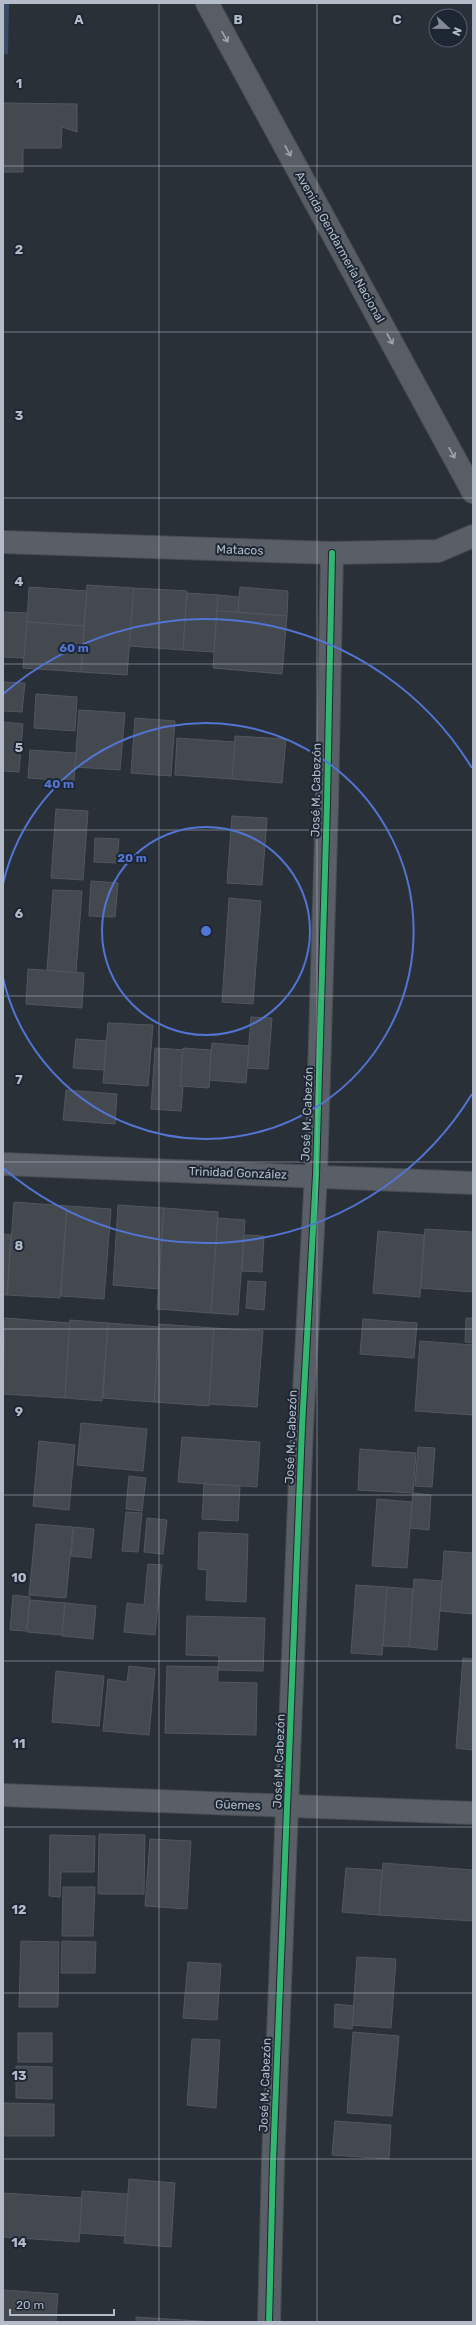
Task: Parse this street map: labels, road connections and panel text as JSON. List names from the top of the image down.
{
  "streets": {
    "main road": ["Avenida Gendarmería Nacional"],
    "street": [
      "Matacos",
      "José M. Cabezón",
      "Trinidad González",
      "Güemes"
    ]
  },
  "crossings": [
    ["Matacos", "José M. Cabezón"],
    ["José M. Cabezón", "Trinidad González"],
    ["José M. Cabezón", "Güemes"]
  ],
  "one_way": ["Avenida Gendarmería Nacional"],
  "scale_bar": "20 m",
  "north": "right",
  "grid": {
    "columns": ["A", "B", "C"],
    "rows": [
      "1",
      "2",
      "3",
      "4",
      "5",
      "6",
      "7",
      "8",
      "9",
      "10",
      "11",
      "12",
      "13",
      "14"
    ]
  },
  "rings": ["60 m", "40 m", "20 m"]
}
